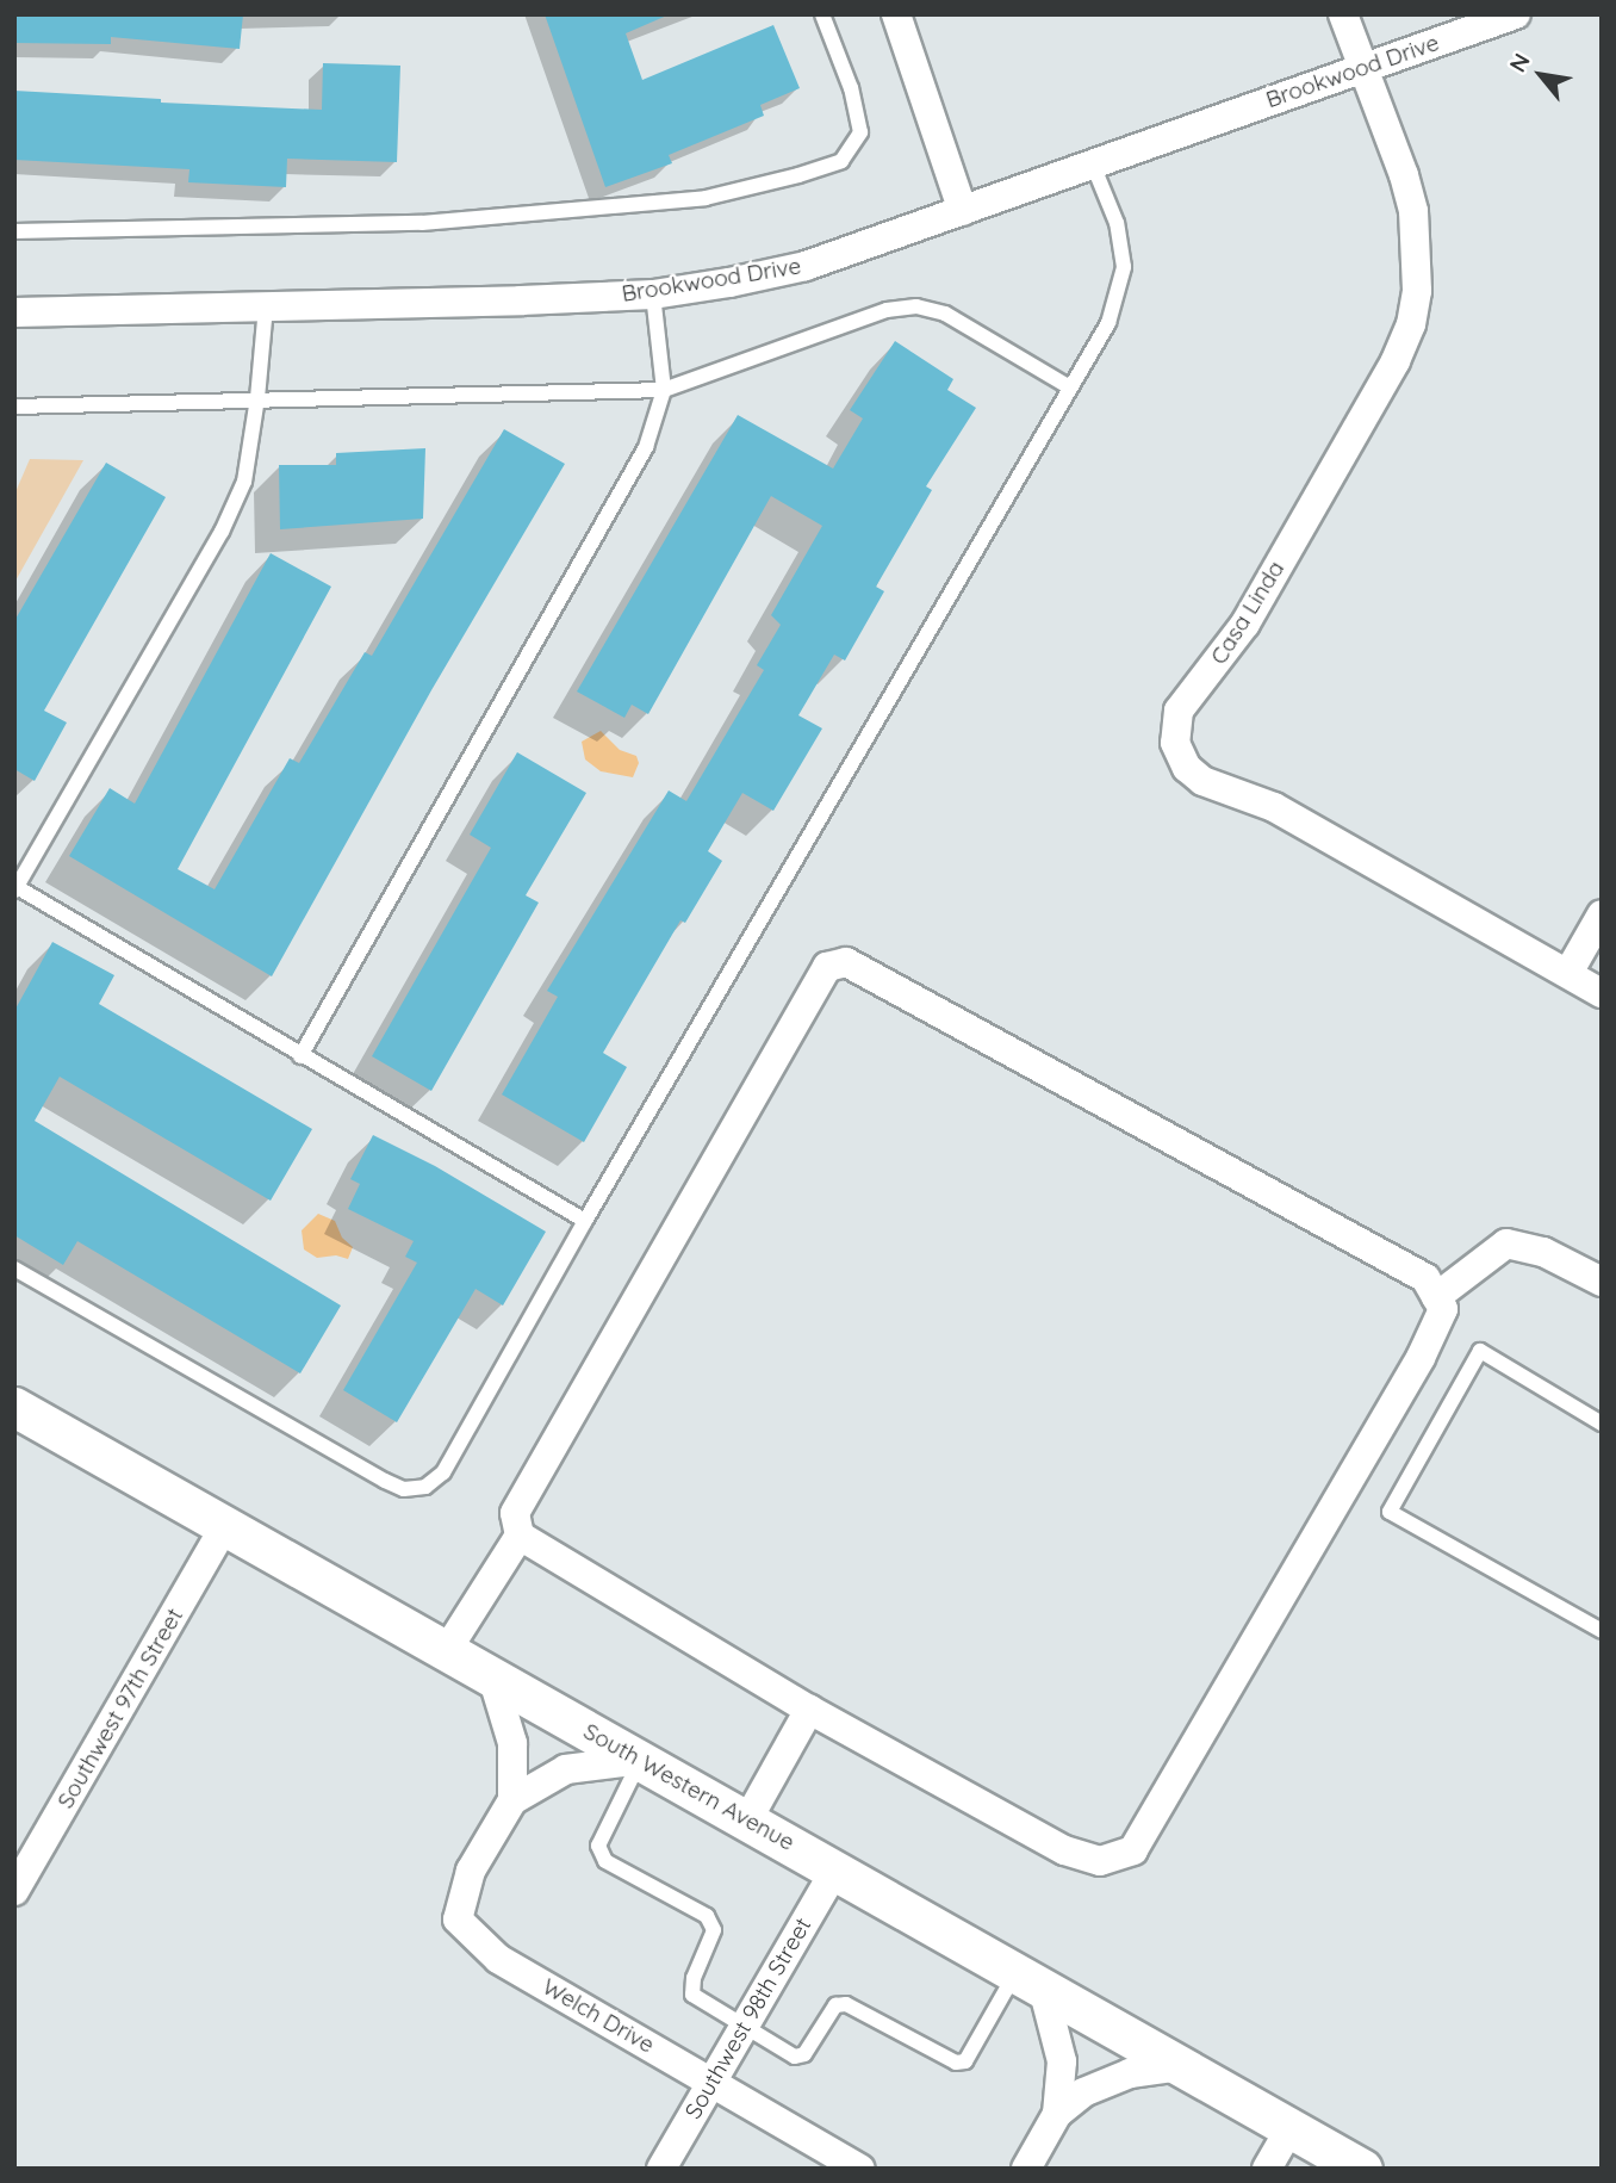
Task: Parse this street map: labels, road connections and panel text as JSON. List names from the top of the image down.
{
  "streets": {
    "main road": ["South Western Avenue"],
    "street": [
      "Brookwood Drive",
      "Casa Linda",
      "Southwest 97th Street",
      "Welch Drive",
      "Southwest 98th Street"
    ]
  },
  "crossings": [
    ["Brookwood Drive", "Casa Linda"],
    ["Southwest 97th Street", "South Western Avenue"],
    ["South Western Avenue", "Welch Drive"],
    ["South Western Avenue", "Southwest 98th Street"],
    ["Welch Drive", "Southwest 98th Street"]
  ],
  "north": "top left"
}
